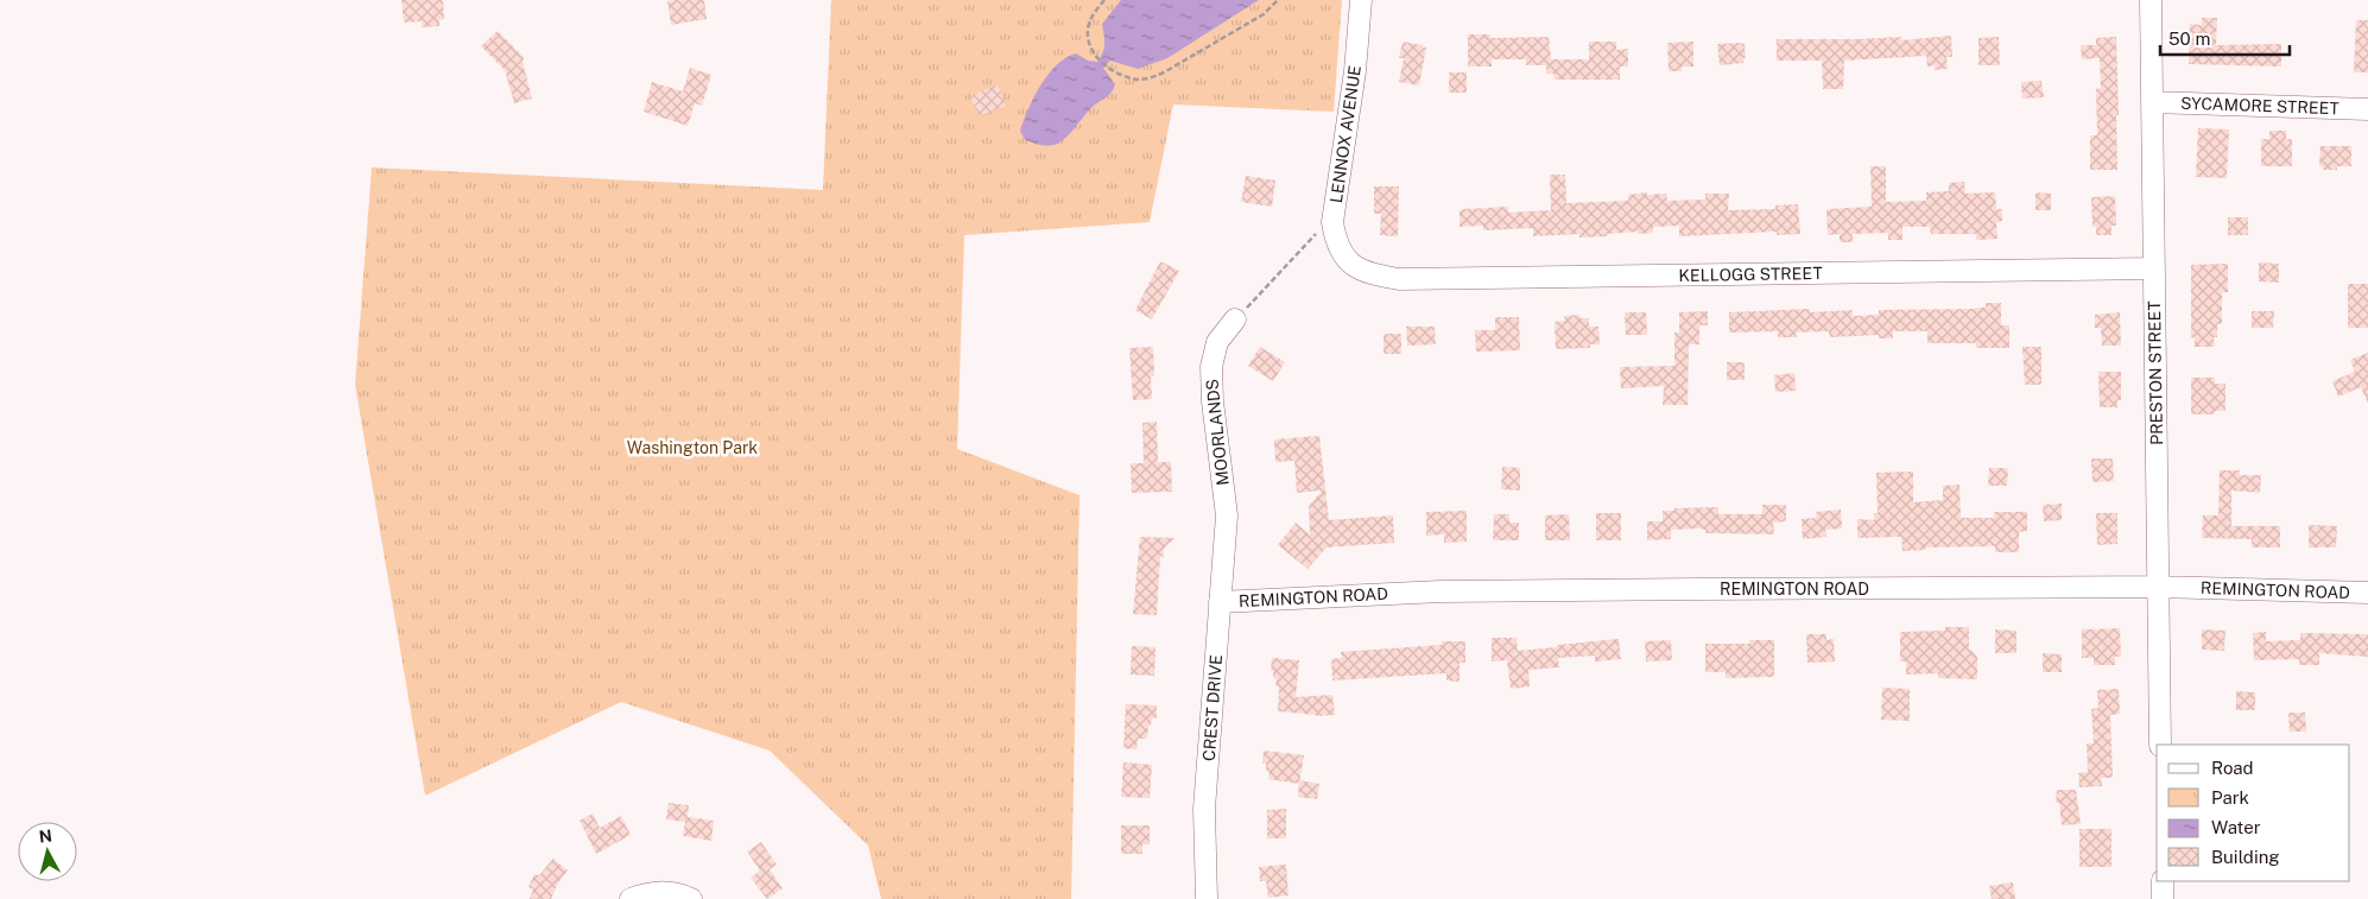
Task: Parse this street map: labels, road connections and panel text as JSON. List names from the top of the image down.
{
  "streets": {
    "street": [
      "SYCAMORE STREET",
      "LENNOX AVENUE",
      "KELLOGG STREET",
      "PRESTON STREET",
      "MOORLANDS",
      "REMINGTON ROAD",
      "CREST DRIVE"
    ]
  },
  "crossings": [
    ["SYCAMORE STREET", "PRESTON STREET"],
    ["LENNOX AVENUE", "KELLOGG STREET"],
    ["KELLOGG STREET", "PRESTON STREET"],
    ["PRESTON STREET", "REMINGTON ROAD"],
    ["MOORLANDS", "CREST DRIVE"],
    ["REMINGTON ROAD", "CREST DRIVE"]
  ],
  "parks": ["Washington Park"],
  "legend": [
    "Road",
    "Park",
    "Water",
    "Building"
  ],
  "scale_bar": "50 m",
  "north": "top"
}
